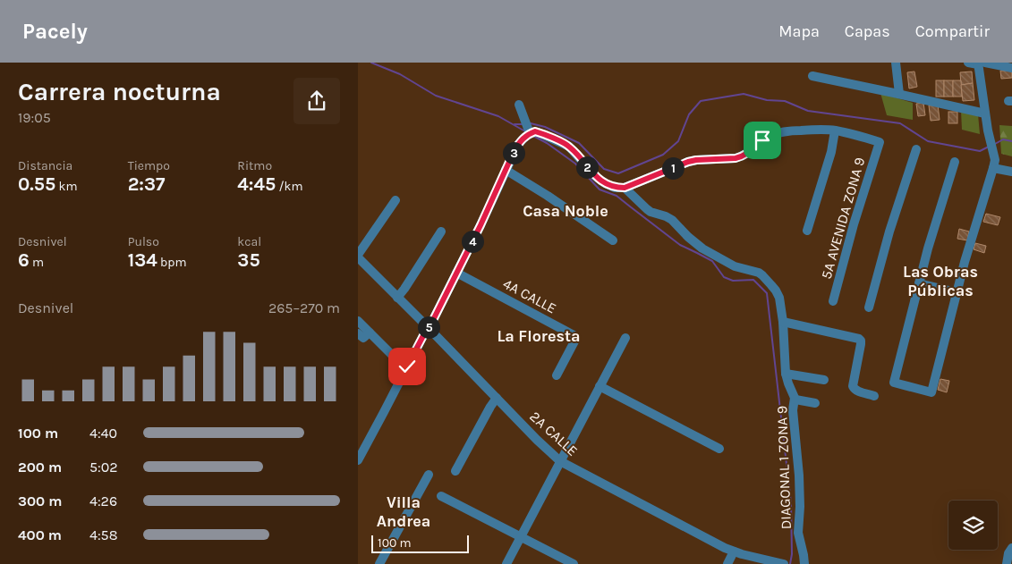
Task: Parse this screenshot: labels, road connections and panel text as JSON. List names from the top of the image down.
{
  "streets": {
    "street": [
      "5A AVENIDA ZONA 9",
      "4A CALLE",
      "2A CALLE",
      "DIAGONAL 1 ZONA 9"
    ]
  },
  "districts": [
    "Casa Noble",
    "Las Obras Públicas",
    "La Floresta",
    "Villa Andrea"
  ],
  "scale_bar": "100 m",
  "page": {
    "header": "Pacely",
    "nav": ["Mapa", "Capas", "Compartir"],
    "heading": ["Carrera nocturna", "19:05"],
    "stats": [
      ["Distancia", "0.55 km"],
      ["Tiempo", "2:37"],
      ["Ritmo", "4:45 /km"],
      ["Desnivel", "6 m"],
      ["Pulso", "134 bpm"],
      ["kcal", "35"]
    ],
    "pins": [
      "3",
      "2",
      "1",
      "4",
      "5"
    ],
    "chart": ["Desnivel", "265–270 m"],
    "list": [
      {
        "name": "100 m",
        "note": "4:40"
      },
      {
        "name": "200 m",
        "note": "5:02"
      },
      {
        "name": "300 m",
        "note": "4:26"
      },
      {
        "name": "400 m",
        "note": "4:58"
      }
    ],
    "scale": "100 m"
  }
}
